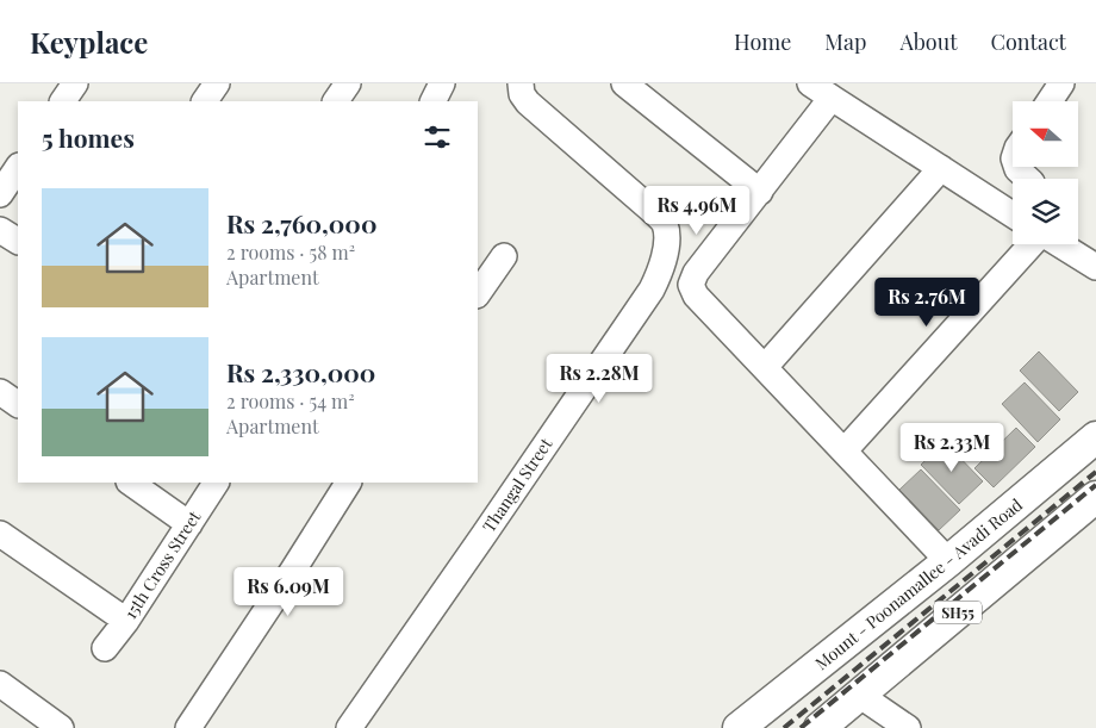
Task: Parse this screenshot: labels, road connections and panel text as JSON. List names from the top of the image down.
{
  "streets": {
    "main road": ["Mount - Poonamallee - Avadi Road", "SH55"],
    "street": ["Thangal Street", "15th Cross Street"]
  },
  "north": "left",
  "page": {
    "header": "Keyplace",
    "nav": [
      "Home",
      "Map",
      "About",
      "Contact"
    ],
    "heading": "5 homes",
    "list": [
      {
        "name": "Rs 2,760,000",
        "note": "2 rooms · 58 m² · Apartment"
      },
      {
        "name": "Rs 2,330,000",
        "note": "2 rooms · 54 m² · Apartment"
      }
    ],
    "price": [
      "Rs 4.96M",
      "Rs 2.76M",
      "Rs 2.28M",
      "Rs 2.33M",
      "Rs 6.09M"
    ]
  }
}
